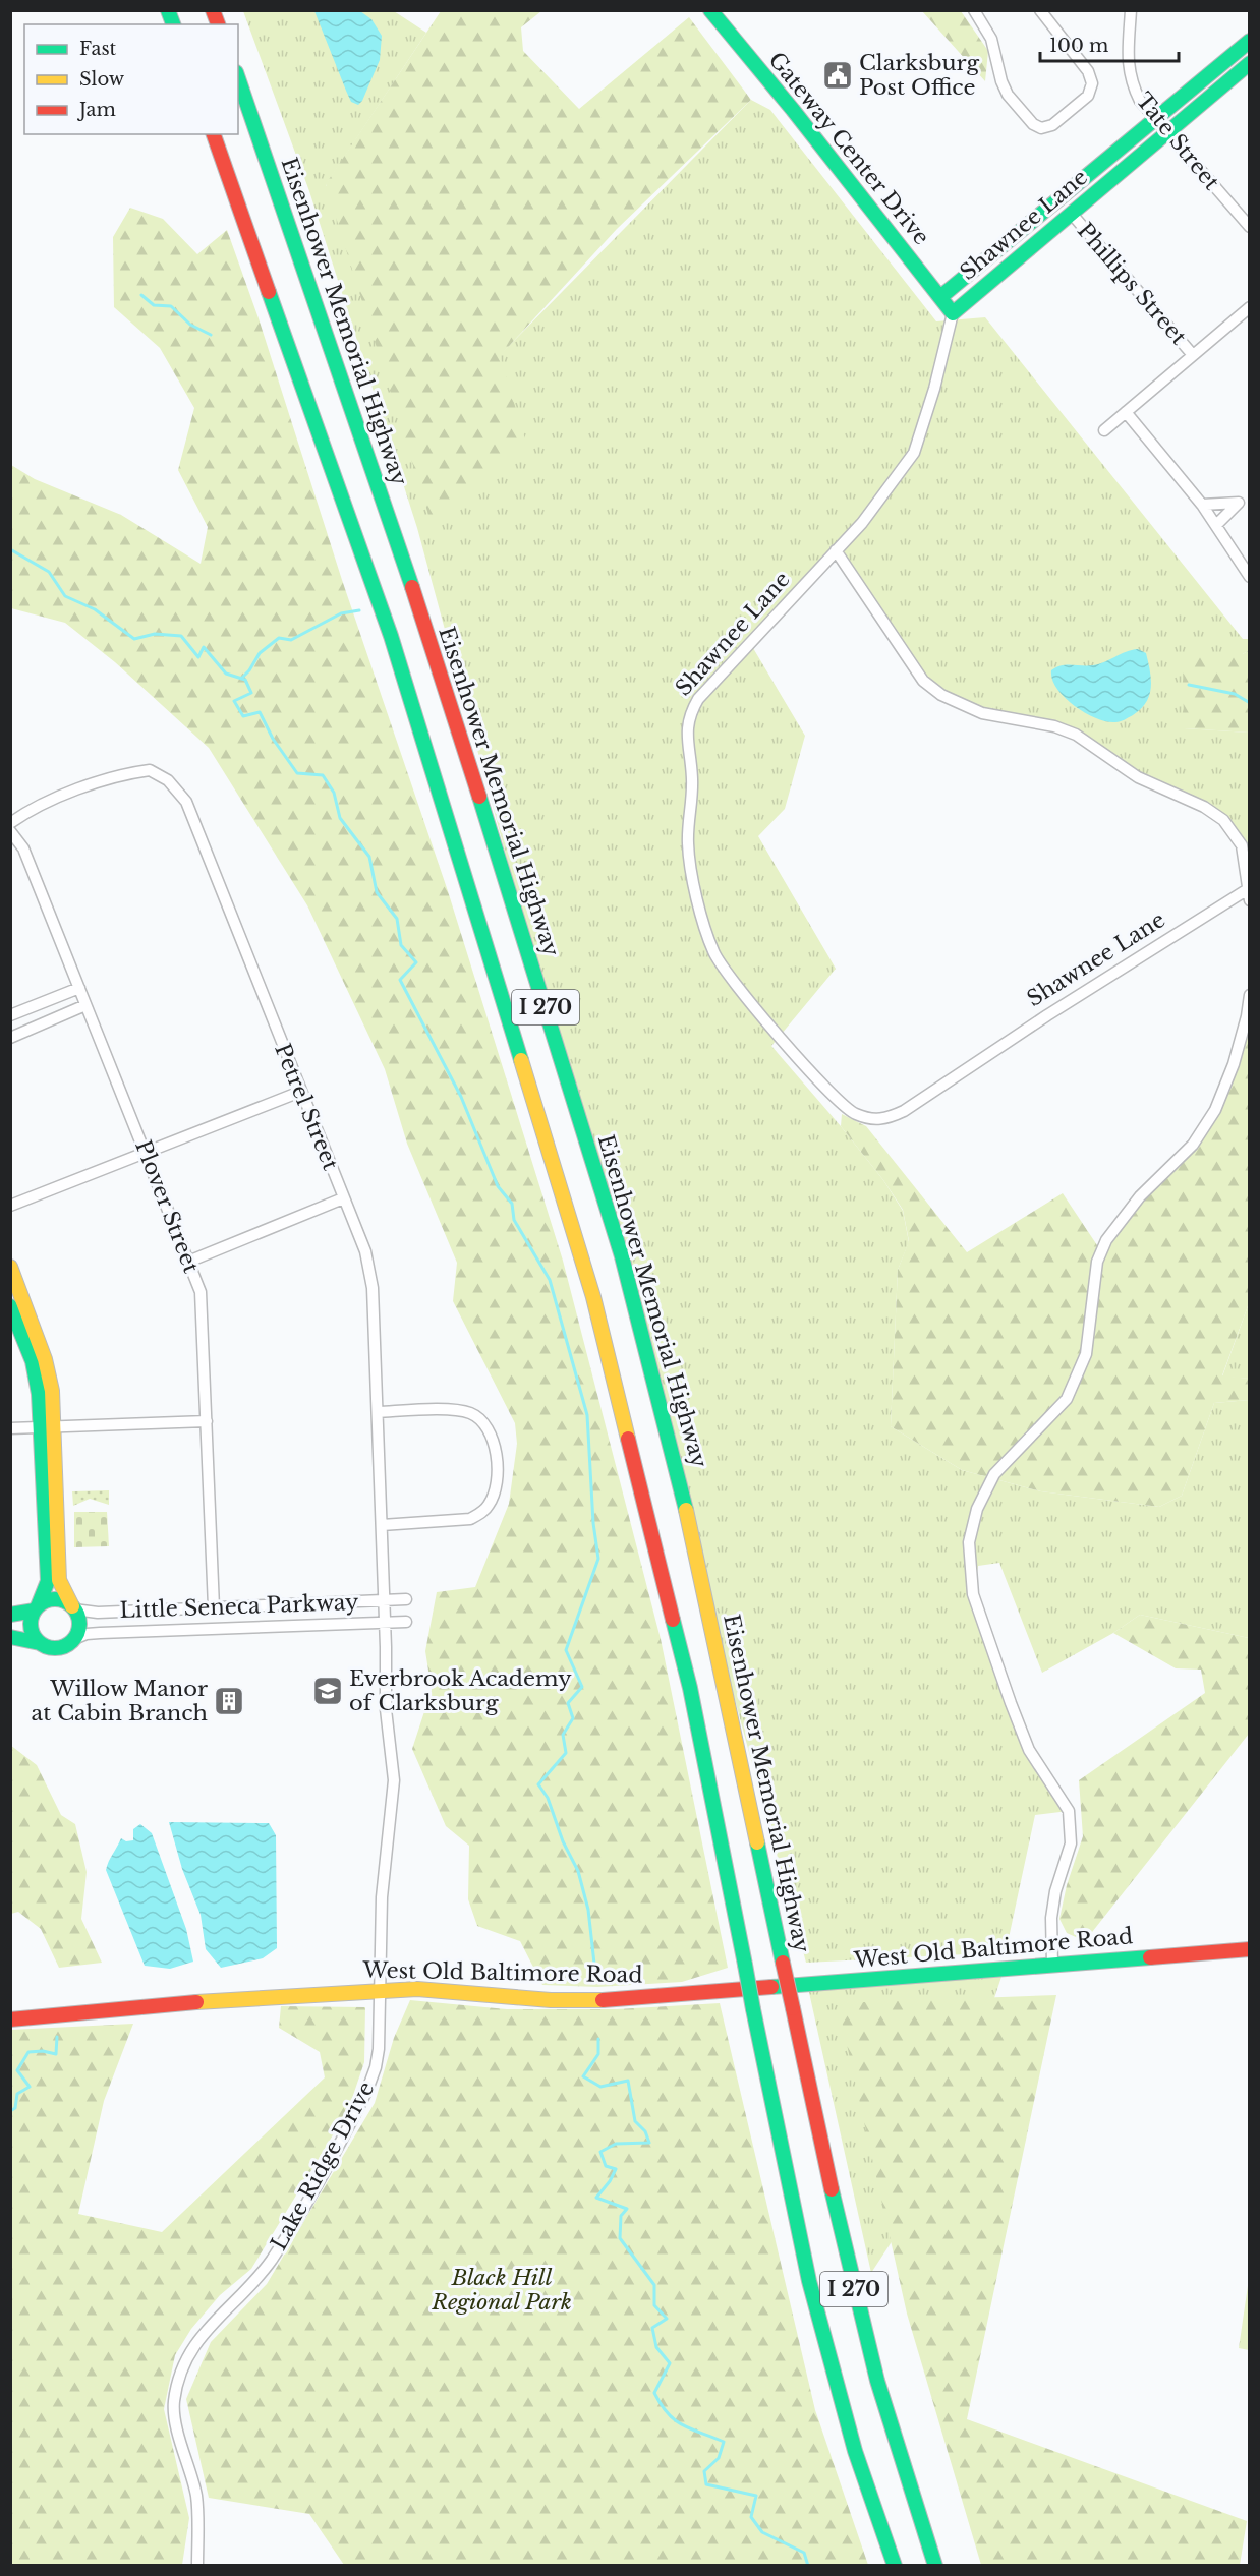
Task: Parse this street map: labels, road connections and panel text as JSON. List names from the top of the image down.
{
  "streets": {
    "main road": [
      "Gateway Center Drive",
      "Shawnee Lane",
      "Eisenhower Memorial Highway",
      "I 270",
      "West Old Baltimore Road"
    ],
    "street": [
      "Tate Street",
      "Phillips Street",
      "Petrel Street",
      "Plover Street",
      "Little Seneca Parkway",
      "Lake Ridge Drive"
    ]
  },
  "crossings": [
    ["Tate Street", "Shawnee Lane"],
    ["Gateway Center Drive", "Shawnee Lane"],
    ["Shawnee Lane", "Phillips Street"],
    ["Petrel Street", "Little Seneca Parkway"],
    ["Petrel Street", "Lake Ridge Drive"],
    ["Plover Street", "Little Seneca Parkway"],
    ["Little Seneca Parkway", "Lake Ridge Drive"],
    ["West Old Baltimore Road", "Lake Ridge Drive"]
  ],
  "parks": ["Black Hill Regional Park"],
  "places": {
    "public building": ["Clarksburg Post Office"],
    "school or university": ["Everbrook Academy of Clarksburg"],
    "building": ["Willow Manor at Cabin Branch"]
  },
  "legend": ["Fast", "Slow", "Jam"],
  "scale_bar": "100 m"
}
